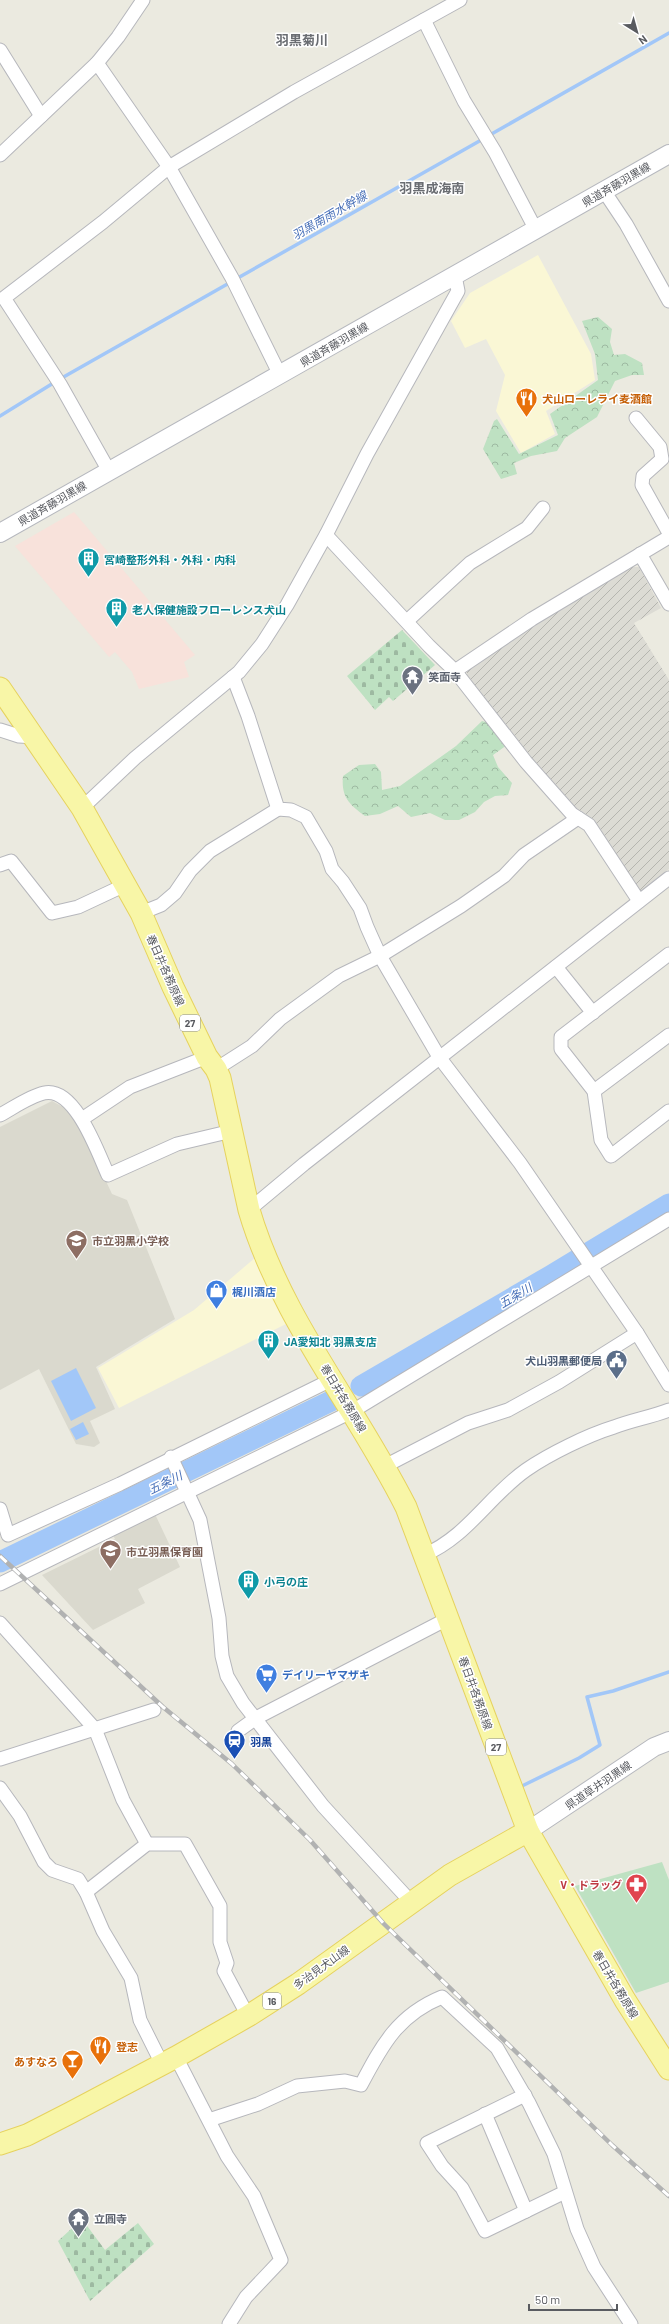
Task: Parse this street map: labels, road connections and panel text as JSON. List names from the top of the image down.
{
  "streets": {
    "main road": [
      "県道斉藤羽黒線",
      "春日井各務原線",
      "27",
      "県道草井羽黒線",
      "多治見犬山線",
      "16"
    ]
  },
  "crossings": [
    ["春日井各務原線", "県道草井羽黒線"],
    ["春日井各務原線", "多治見犬山線"],
    ["県道草井羽黒線", "多治見犬山線"]
  ],
  "districts": ["羽黒菊川", "羽黒成海南"],
  "water": ["羽黒南雨水幹線", "五条川"],
  "places": {
    "restaurant": ["犬山ローレライ麦酒館", "登志"],
    "building": [
      "宮崎整形外科・外科・内科",
      "老人保健施設フローレンス犬山",
      "JA愛知北 羽黒支店",
      "小弓の庄"
    ],
    "temple": ["笑面寺", "立圓寺"],
    "school or university": ["市立羽黒小学校", "市立羽黒保育園"],
    "shop": ["梶川酒店"],
    "public building": ["犬山羽黒郵便局"],
    "supermarket": ["デイリーヤマザキ"],
    "station": ["羽黒"],
    "pharmacy": ["V・ドラッグ"],
    "bar": ["あすなろ"]
  },
  "scale_bar": "50 m",
  "north": "bottom right"
}
